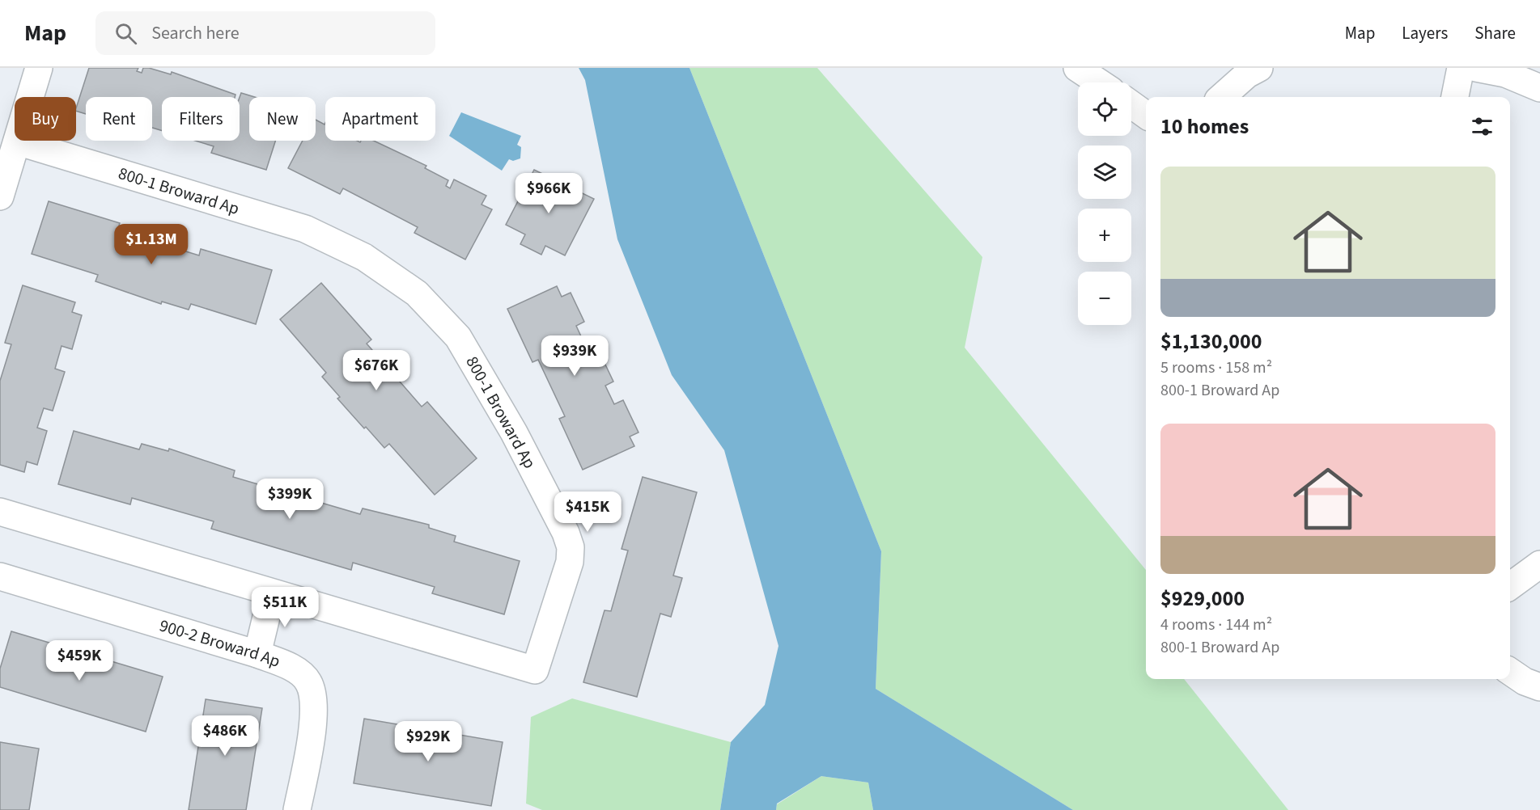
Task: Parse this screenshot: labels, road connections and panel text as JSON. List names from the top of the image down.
{
  "streets": {
    "street": ["800-1 Broward Ap", "900-2 Broward Ap"]
  },
  "page": {
    "header": "Map",
    "search": "Search here",
    "nav": ["Map", "Layers", "Share"],
    "map_buttons": ["+", "−"],
    "chip": [
      "Buy",
      "Rent",
      "Filters",
      "New",
      "Apartment"
    ],
    "heading": "10 homes",
    "list": [
      {
        "name": "$1,130,000",
        "note": "5 rooms · 158 m² · 800-1 Broward Ap"
      },
      {
        "name": "$929,000",
        "note": "4 rooms · 144 m² · 800-1 Broward Ap"
      }
    ],
    "price": [
      "$966K",
      "$1.13M",
      "$939K",
      "$676K",
      "$399K",
      "$415K",
      "$511K",
      "$459K",
      "$486K",
      "$929K"
    ]
  }
}
